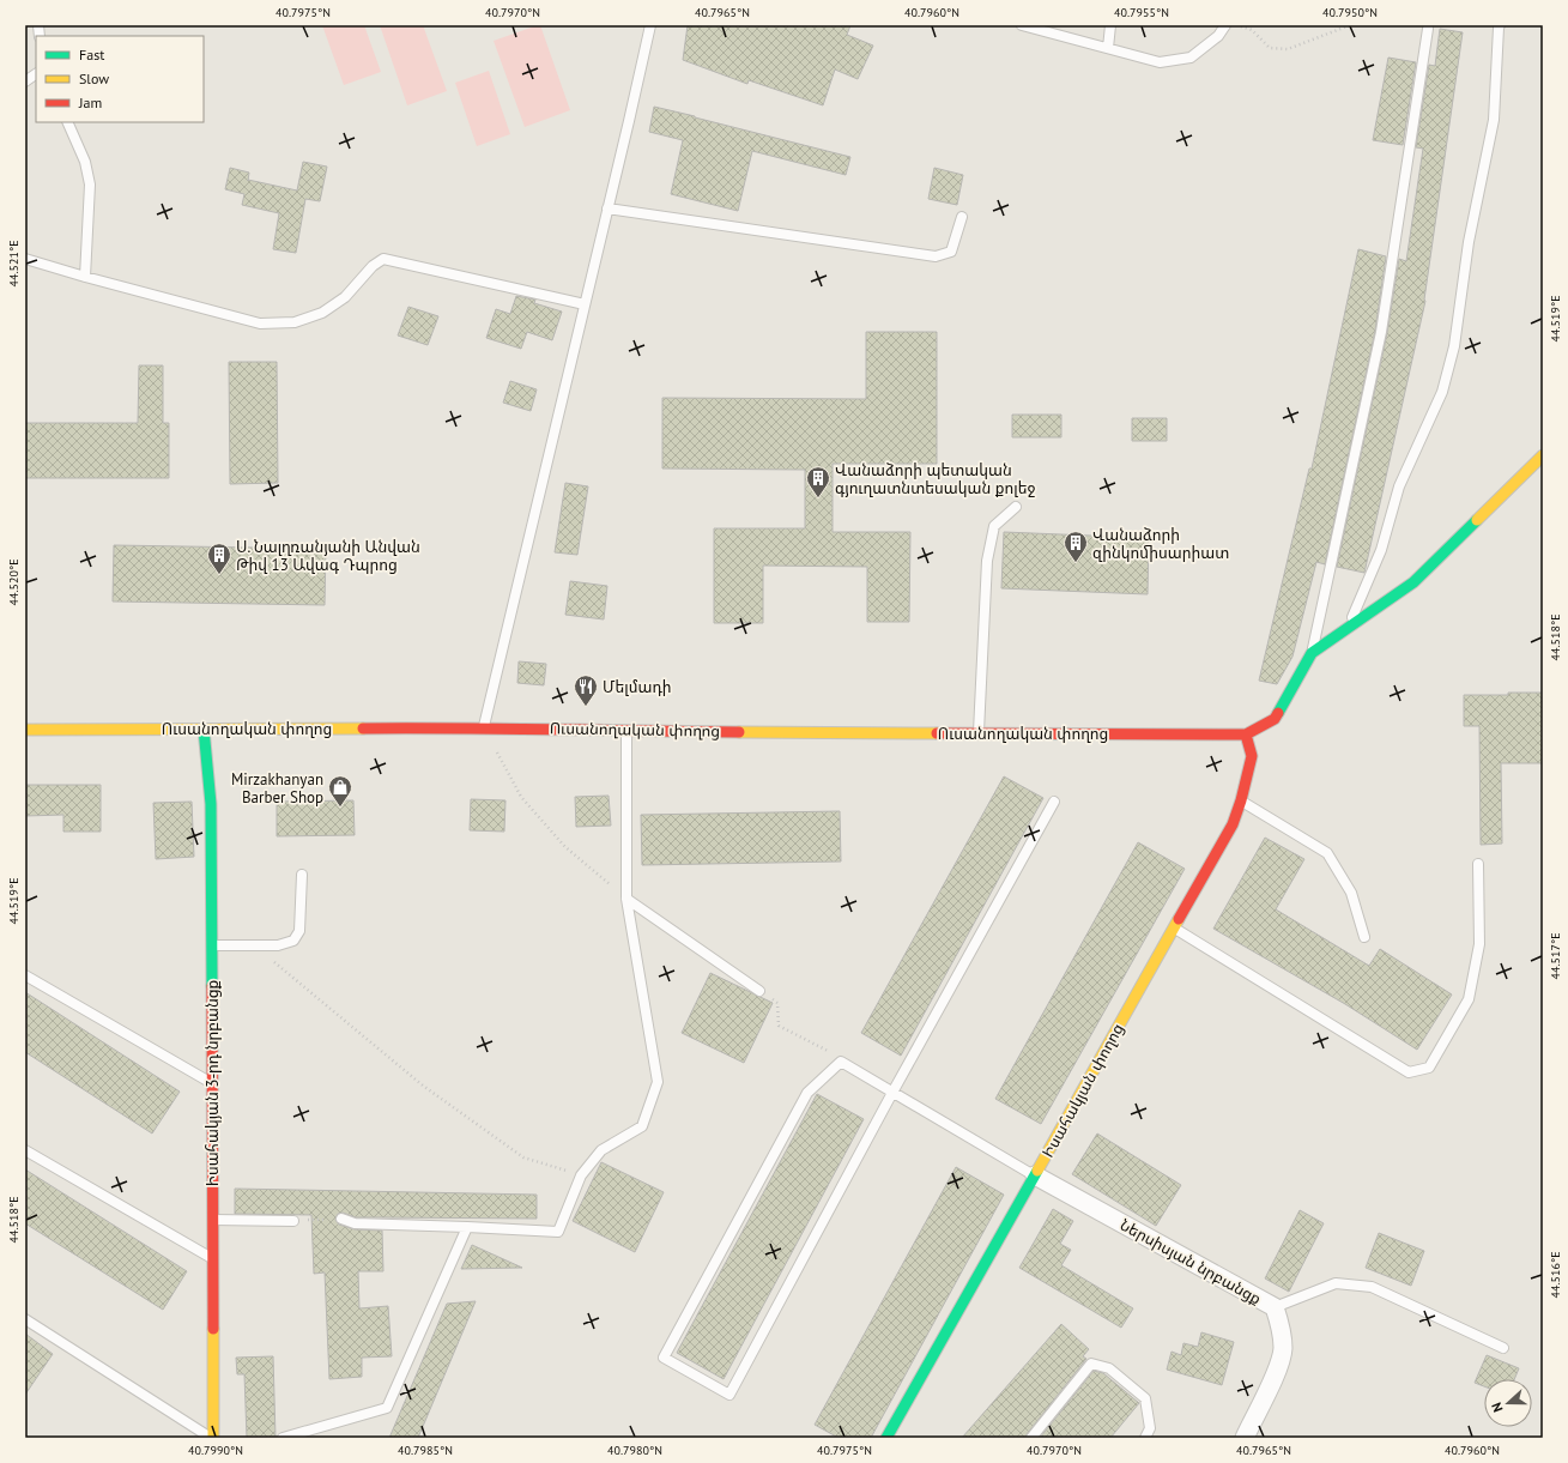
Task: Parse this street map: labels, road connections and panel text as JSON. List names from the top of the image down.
{
  "streets": {
    "street": [
      "Ուսանողական փողոց",
      "Իսահակյան 3-րդ նրբանցք",
      "Իսահակյան փողոց",
      "Ներսիսյան նրբանցք"
    ]
  },
  "crossings": [
    ["Ուսանողական փողոց", "Իսահակյան 3-րդ նրբանցք"],
    ["Ուսանողական փողոց", "Իսահակյան փողոց"],
    ["Իսահակյան փողոց", "Ներսիսյան նրբանցք"]
  ],
  "places": {
    "building": ["Վանաձորի պետական գյուղատնտեսական քոլեջ", "Վանաձորի զինկոմիսարիատ", "Ս. Նալղռանյանի Անվան Թիվ 13 Ավագ Դպրոց"],
    "restaurant": ["Մելմադի"],
    "shop": ["Mirzakhanyan Barber Shop"]
  },
  "legend": ["Fast", "Slow", "Jam"],
  "north": "left",
  "coordinates": [
    "40.7975°N",
    "40.7970°N",
    "40.7965°N",
    "40.7960°N",
    "40.7955°N",
    "40.7950°N",
    "44.521°E",
    "44.519°E",
    "44.520°E",
    "44.518°E",
    "44.517°E",
    "44.516°E",
    "40.7990°N",
    "40.7985°N",
    "40.7980°N"
  ]
}
